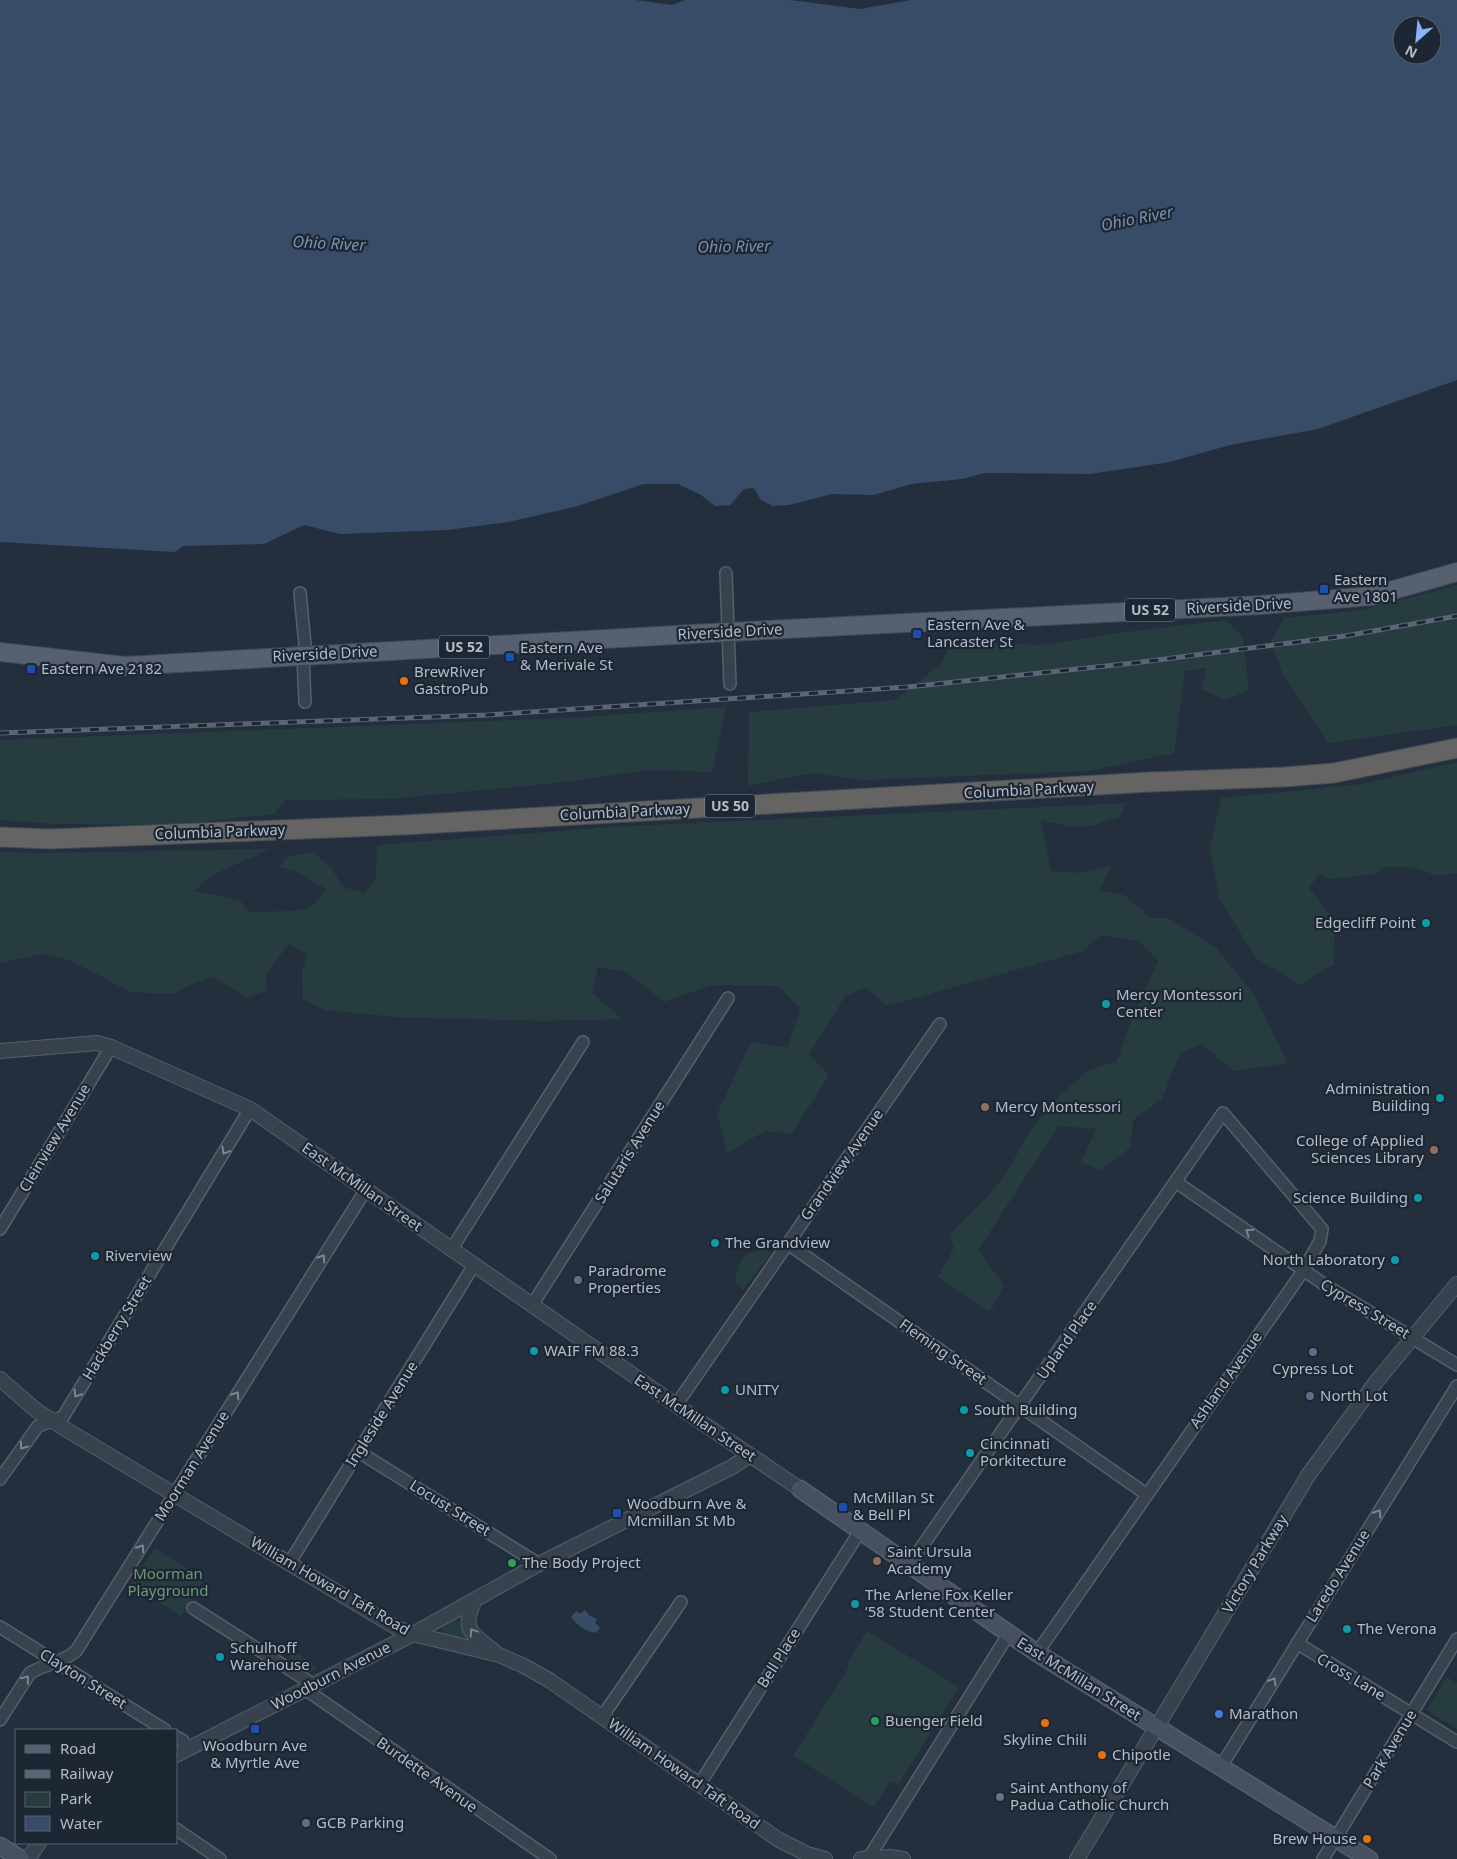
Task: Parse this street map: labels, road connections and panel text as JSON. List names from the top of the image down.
{
  "streets": {
    "highway": ["Columbia Parkway", "US 50"],
    "main road": ["Riverside Drive", "US 52", "East McMillan Street"],
    "street": [
      "Cleinview Avenue",
      "Salutaris Avenue",
      "Grandview Avenue",
      "Cypress Street",
      "Hackberry Street",
      "Upland Place",
      "Fleming Street",
      "Ashland Avenue",
      "Ingleside Avenue",
      "Moorman Avenue",
      "Locust Street",
      "Victory Parkway",
      "Laredo Avenue",
      "William Howard Taft Road",
      "Bell Place",
      "Woodburn Avenue",
      "Cross Lane",
      "Clayton Street",
      "Park Avenue",
      "Burdette Avenue"
    ]
  },
  "crossings": [
    ["Cleinview Avenue", "East McMillan Street"],
    ["Salutaris Avenue", "East McMillan Street"],
    ["Grandview Avenue", "East McMillan Street"],
    ["Grandview Avenue", "Fleming Street"],
    ["East McMillan Street", "Hackberry Street"],
    ["East McMillan Street", "Upland Place"],
    ["East McMillan Street", "Ashland Avenue"],
    ["East McMillan Street", "Ingleside Avenue"],
    ["East McMillan Street", "Moorman Avenue"],
    ["East McMillan Street", "Victory Parkway"],
    ["East McMillan Street", "Laredo Avenue"],
    ["East McMillan Street", "Bell Place"],
    ["East McMillan Street", "Woodburn Avenue"],
    ["East McMillan Street", "Park Avenue"],
    ["Cypress Street", "Upland Place"],
    ["Cypress Street", "Ashland Avenue"],
    ["Cypress Street", "Victory Parkway"],
    ["Hackberry Street", "William Howard Taft Road"],
    ["Upland Place", "Fleming Street"],
    ["Upland Place", "Ashland Avenue"],
    ["Fleming Street", "Ashland Avenue"],
    ["Ingleside Avenue", "Locust Street"],
    ["Ingleside Avenue", "William Howard Taft Road"],
    ["Moorman Avenue", "William Howard Taft Road"],
    ["Moorman Avenue", "Clayton Street"],
    ["Locust Street", "Woodburn Avenue"],
    ["Laredo Avenue", "Cross Lane"],
    ["William Howard Taft Road", "Bell Place"],
    ["William Howard Taft Road", "Woodburn Avenue"],
    ["Woodburn Avenue", "Burdette Avenue"],
    ["Cross Lane", "Park Avenue"]
  ],
  "one_way": [
    "Cypress Street",
    "Hackberry Street",
    "Moorman Avenue",
    "Laredo Avenue"
  ],
  "water": ["Ohio River"],
  "parks": ["Moorman Playground"],
  "places": {
    "transit": [
      "Eastern Ave 1801",
      "Eastern Ave & Lancaster St",
      "Eastern Ave & Merivale St",
      "Eastern Ave 2182",
      "McMillan St & Bell Pl",
      "Woodburn Ave & Mcmillan St Mb",
      "Woodburn Ave & Myrtle Ave"
    ],
    "other": [
      "BrewRiver GastroPub",
      "Edgecliff Point",
      "Mercy Montessori Center",
      "Administration Building",
      "Mercy Montessori",
      "College of Applied Sciences Library",
      "Science Building",
      "The Grandview",
      "Riverview",
      "North Laboratory",
      "Paradrome Properties",
      "WAIF FM 88.3",
      "Cypress Lot",
      "UNITY",
      "North Lot",
      "South Building",
      "Cincinnati Porkitecture",
      "Saint Ursula Academy",
      "The Body Project",
      "The Arlene Fox Keller ’58 Student Center",
      "The Verona",
      "Schulhoff Warehouse",
      "Marathon",
      "Buenger Field",
      "Skyline Chili",
      "Chipotle",
      "Saint Anthony of Padua Catholic Church",
      "GCB Parking",
      "Brew House"
    ]
  },
  "legend": [
    "Road",
    "Railway",
    "Park",
    "Water"
  ],
  "north": "bottom left"
}
